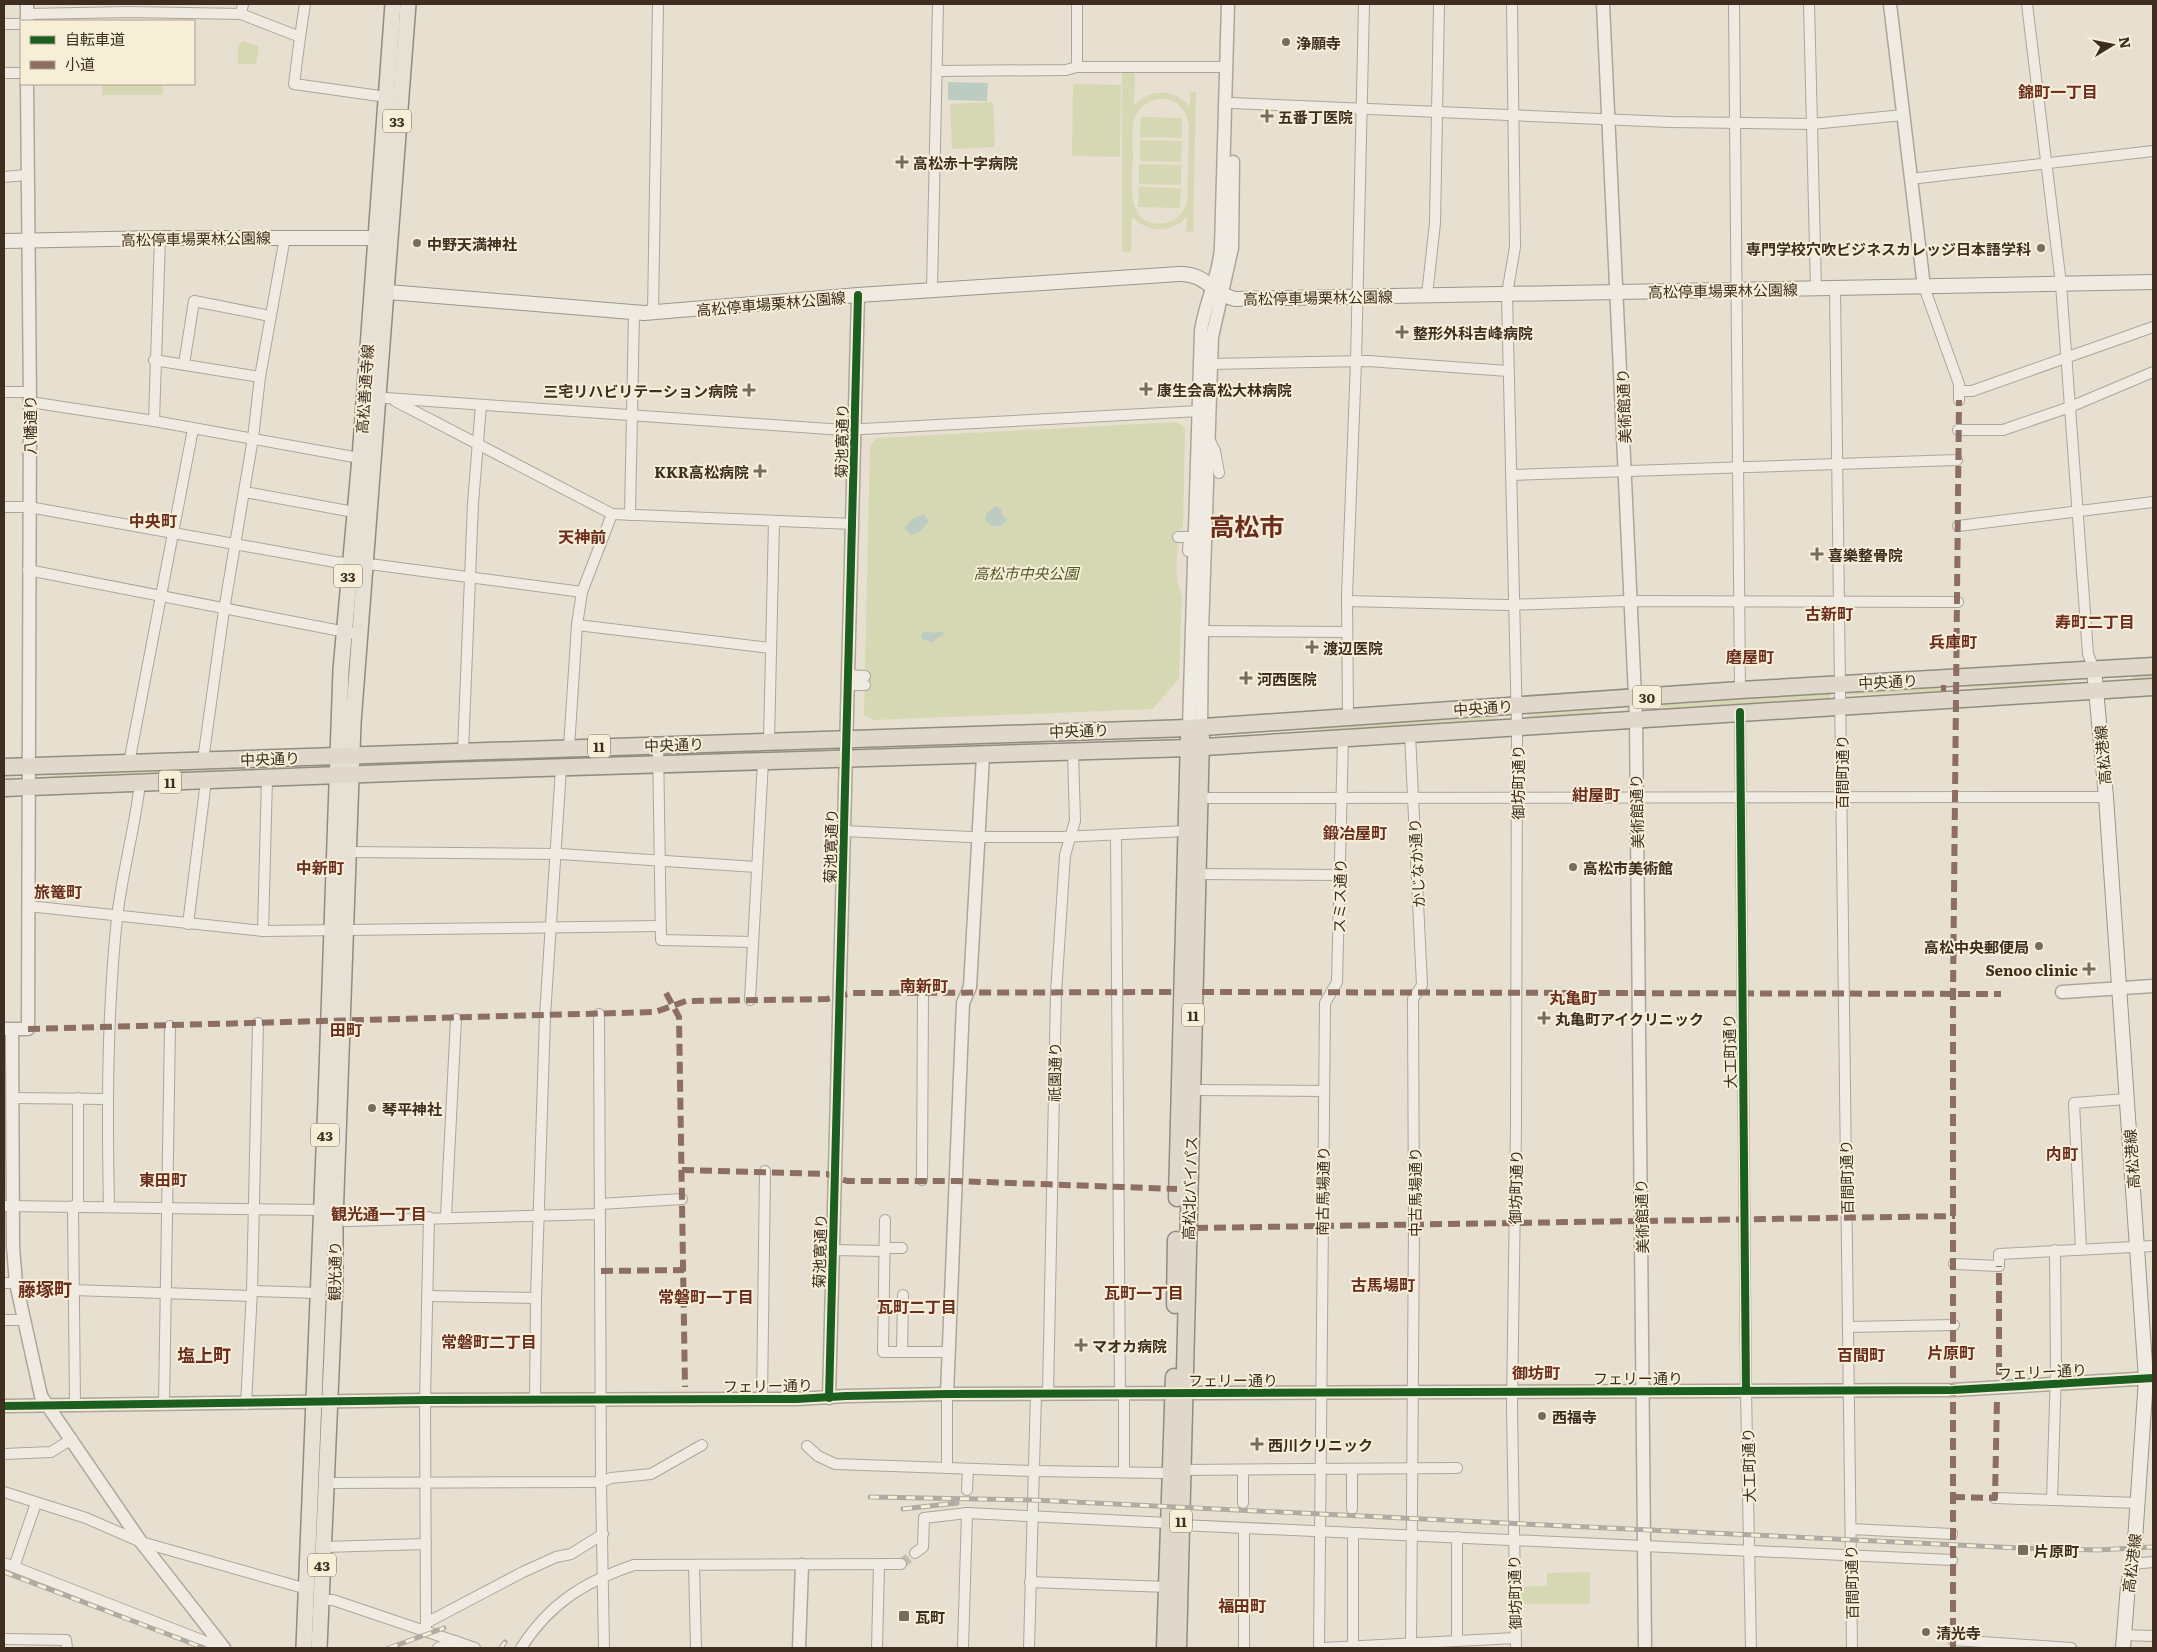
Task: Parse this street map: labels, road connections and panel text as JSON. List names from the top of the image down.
{
  "streets": {
    "highway": [
      "中央通り",
      "30",
      "11",
      "高松北バイパス"
    ],
    "main road": [
      "33",
      "高松停車場栗林公園線",
      "高松善通寺線",
      "高松港線",
      "43",
      "観光通り"
    ],
    "street": [
      "美術館通り",
      "八幡通り",
      "菊池寛通り",
      "百間町通り",
      "御坊町通り",
      "かじなか通り",
      "スミス通り",
      "大工町通り",
      "祇園通り",
      "南古馬場通り",
      "中古馬場通り",
      "フェリー通り"
    ]
  },
  "crossings": [
    ["高松停車場栗林公園線", "高松善通寺線"],
    ["高松停車場栗林公園線", "美術館通り"],
    ["高松停車場栗林公園線", "八幡通り"],
    ["高松停車場栗林公園線", "菊池寛通り"],
    ["高松停車場栗林公園線", "百間町通り"],
    ["高松停車場栗林公園線", "御坊町通り"],
    ["高松善通寺線", "中央通り"],
    ["高松善通寺線", "観光通り"],
    ["美術館通り", "中央通り"],
    ["美術館通り", "フェリー通り"],
    ["八幡通り", "中央通り"],
    ["菊池寛通り", "中央通り"],
    ["菊池寛通り", "フェリー通り"],
    ["中央通り", "高松港線"],
    ["中央通り", "百間町通り"],
    ["中央通り", "御坊町通り"],
    ["中央通り", "かじなか通り"],
    ["中央通り", "スミス通り"],
    ["中央通り", "大工町通り"],
    ["中央通り", "祇園通り"],
    ["中央通り", "高松北バイパス"],
    ["中央通り", "観光通り"],
    ["高松港線", "フェリー通り"],
    ["百間町通り", "フェリー通り"],
    ["御坊町通り", "フェリー通り"],
    ["かじなか通り", "中古馬場通り"],
    ["スミス通り", "南古馬場通り"],
    ["大工町通り", "フェリー通り"],
    ["祇園通り", "フェリー通り"],
    ["高松北バイパス", "フェリー通り"],
    ["南古馬場通り", "フェリー通り"],
    ["中古馬場通り", "フェリー通り"],
    ["観光通り", "フェリー通り"]
  ],
  "districts": [
    "錦町一丁目",
    "中央町",
    "高松市",
    "天神前",
    "古新町",
    "寿町二丁目",
    "兵庫町",
    "磨屋町",
    "紺屋町",
    "鍛冶屋町",
    "中新町",
    "旅篭町",
    "南新町",
    "丸亀町",
    "田町",
    "内町",
    "東田町",
    "観光通一丁目",
    "古馬場町",
    "藤塚町",
    "瓦町一丁目",
    "常磐町一丁目",
    "瓦町二丁目",
    "常磐町二丁目",
    "片原町",
    "塩上町",
    "百間町",
    "御坊町",
    "福田町"
  ],
  "parks": ["高松市中央公園"],
  "places": {
    "other": [
      "浄願寺",
      "中野天満神社",
      "専門学校穴吹ビジネスカレッジ日本語学科",
      "高松市美術館",
      "高松中央郵便局",
      "琴平神社",
      "西福寺",
      "清光寺"
    ],
    "health": [
      "五番丁医院",
      "高松赤十字病院",
      "整形外科吉峰病院",
      "康生会高松大林病院",
      "三宅リハビリテーション病院",
      "KKR高松病院",
      "喜樂整骨院",
      "渡辺医院",
      "河西医院",
      "Senoo clinic",
      "丸亀町アイクリニック",
      "マオカ病院",
      "西川クリニック"
    ],
    "transit": ["片原町", "瓦町"]
  },
  "legend": ["自転車道", "小道"],
  "north": "right"
}
